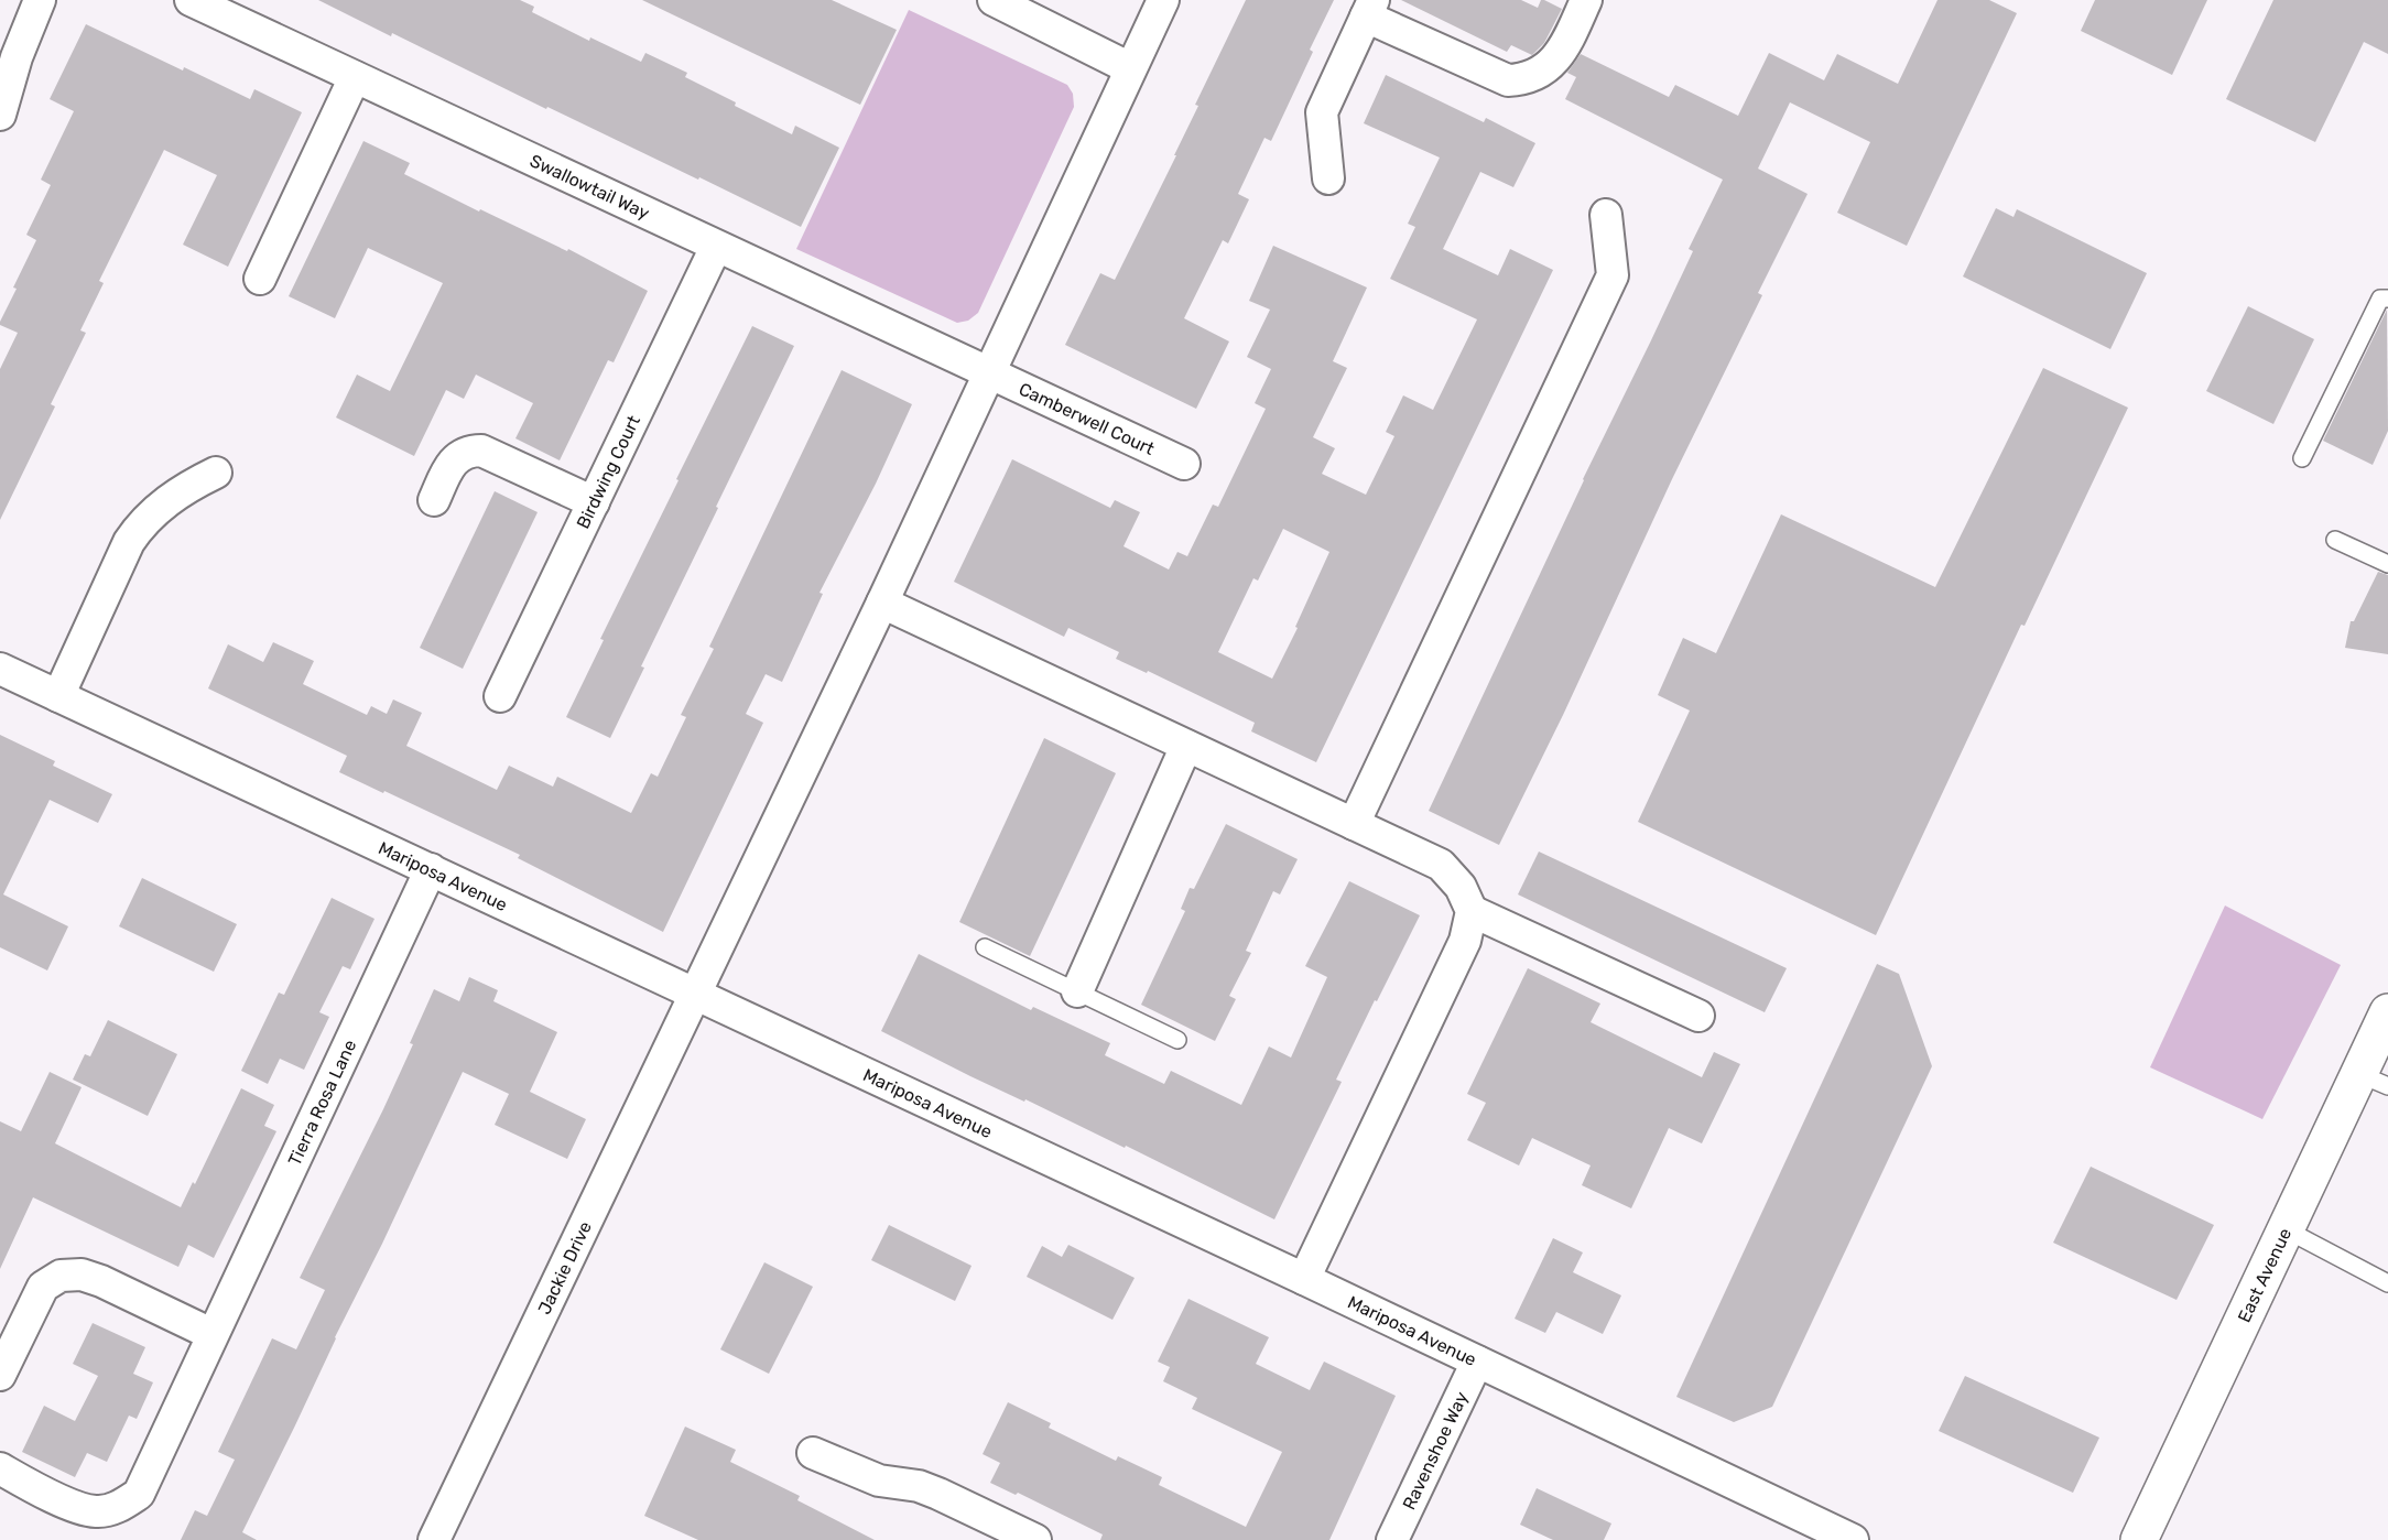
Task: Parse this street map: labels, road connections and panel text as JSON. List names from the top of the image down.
{
  "streets": {
    "main road": ["East Avenue"],
    "street": [
      "Swallowtail Way",
      "Camberwell Court",
      "Birdwing Court",
      "Mariposa Avenue",
      "Tierra Rosa Lane",
      "Jackie Drive",
      "Ravenshoe Way"
    ]
  },
  "crossings": [
    ["Swallowtail Way", "Camberwell Court"],
    ["Swallowtail Way", "Birdwing Court"],
    ["Swallowtail Way", "Jackie Drive"],
    ["Camberwell Court", "Jackie Drive"],
    ["Mariposa Avenue", "Tierra Rosa Lane"],
    ["Mariposa Avenue", "Jackie Drive"],
    ["Mariposa Avenue", "Ravenshoe Way"]
  ]
}
